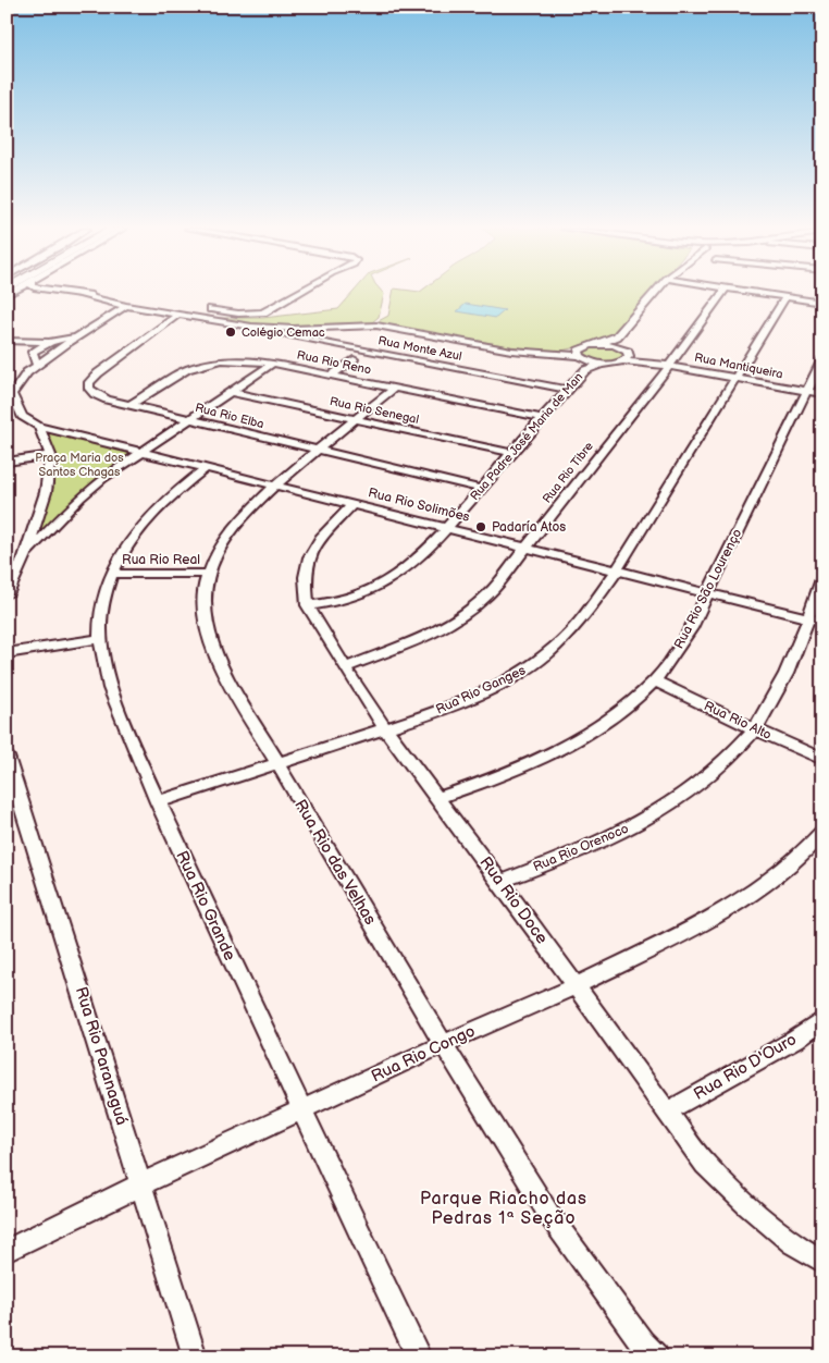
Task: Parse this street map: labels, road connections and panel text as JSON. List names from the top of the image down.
{
  "streets": {
    "street": [
      "Rua Monte Azul",
      "Rua Rio Reno",
      "Rua Mantiqueira",
      "Rua Rio Senegal",
      "Rua Rio Elba",
      "Rua Padre José Maria de Man",
      "Rua Rio Tibre",
      "Rua Rio Solimões",
      "Rua Rio Real",
      "Rua Rio São Lourenço",
      "Rua Rio Ganges",
      "Rua Rio Alto",
      "Rua Rio Orenoco",
      "Rua Rio das Velhas",
      "Rua Rio Doce",
      "Rua Rio Grande",
      "Rua Rio Congo",
      "Rua Rio Paranaguá",
      "Rua Rio D'Ouro"
    ]
  },
  "crossings": [
    ["Rua Monte Azul", "Rua Padre José Maria de Man"],
    ["Rua Rio Reno", "Rua Rio Elba"],
    ["Rua Rio Reno", "Rua Padre José Maria de Man"],
    ["Rua Rio Reno", "Rua Rio das Velhas"],
    ["Rua Mantiqueira", "Rua Padre José Maria de Man"],
    ["Rua Mantiqueira", "Rua Rio Tibre"],
    ["Rua Mantiqueira", "Rua Rio São Lourenço"],
    ["Rua Mantiqueira", "Rua Rio Ganges"],
    ["Rua Rio Senegal", "Rua Padre José Maria de Man"],
    ["Rua Rio Senegal", "Rua Rio das Velhas"],
    ["Rua Rio Elba", "Rua Padre José Maria de Man"],
    ["Rua Rio Elba", "Rua Rio das Velhas"],
    ["Rua Padre José Maria de Man", "Rua Rio Solimões"],
    ["Rua Padre José Maria de Man", "Rua Rio Doce"],
    ["Rua Rio Tibre", "Rua Rio Solimões"],
    ["Rua Rio Tibre", "Rua Rio Doce"],
    ["Rua Rio Solimões", "Rua Rio São Lourenço"],
    ["Rua Rio Solimões", "Rua Rio Ganges"],
    ["Rua Rio Solimões", "Rua Rio Orenoco"],
    ["Rua Rio Solimões", "Rua Rio das Velhas"],
    ["Rua Rio Solimões", "Rua Rio Doce"],
    ["Rua Rio Solimões", "Rua Rio Grande"],
    ["Rua Rio Real", "Rua Rio das Velhas"],
    ["Rua Rio Real", "Rua Rio Grande"],
    ["Rua Rio São Lourenço", "Rua Rio Alto"],
    ["Rua Rio São Lourenço", "Rua Rio Doce"],
    ["Rua Rio Ganges", "Rua Rio das Velhas"],
    ["Rua Rio Ganges", "Rua Rio Doce"],
    ["Rua Rio Ganges", "Rua Rio Grande"],
    ["Rua Rio Alto", "Rua Rio Orenoco"],
    ["Rua Rio Orenoco", "Rua Rio Doce"],
    ["Rua Rio das Velhas", "Rua Rio Congo"],
    ["Rua Rio Doce", "Rua Rio Congo"],
    ["Rua Rio Doce", "Rua Rio D'Ouro"],
    ["Rua Rio Grande", "Rua Rio Congo"],
    ["Rua Rio Congo", "Rua Rio Paranaguá"]
  ],
  "districts": ["Parque Riacho das Pedras 1ª Seção"],
  "parks": ["Praça Maria dos Santos Chagas"],
  "places": ["Colégio Cemac", "Padaría Atos"]
}
